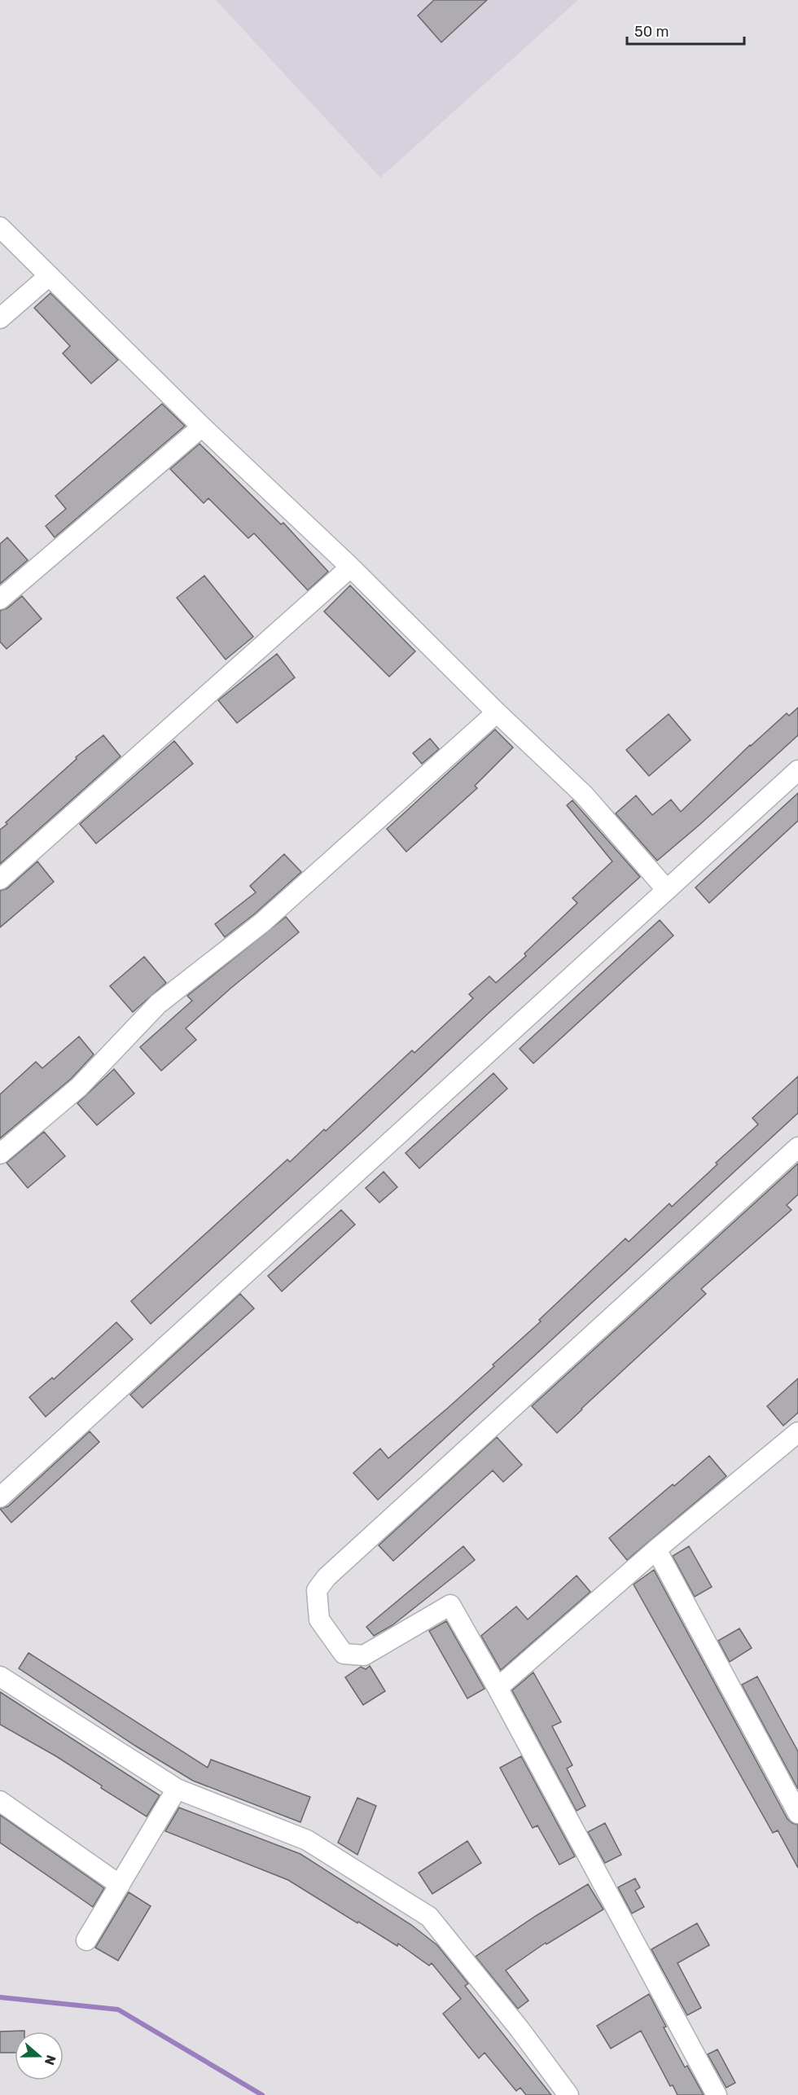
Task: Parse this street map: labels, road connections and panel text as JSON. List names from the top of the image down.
{
  "scale_bar": "50 m",
  "north": "right"
}
